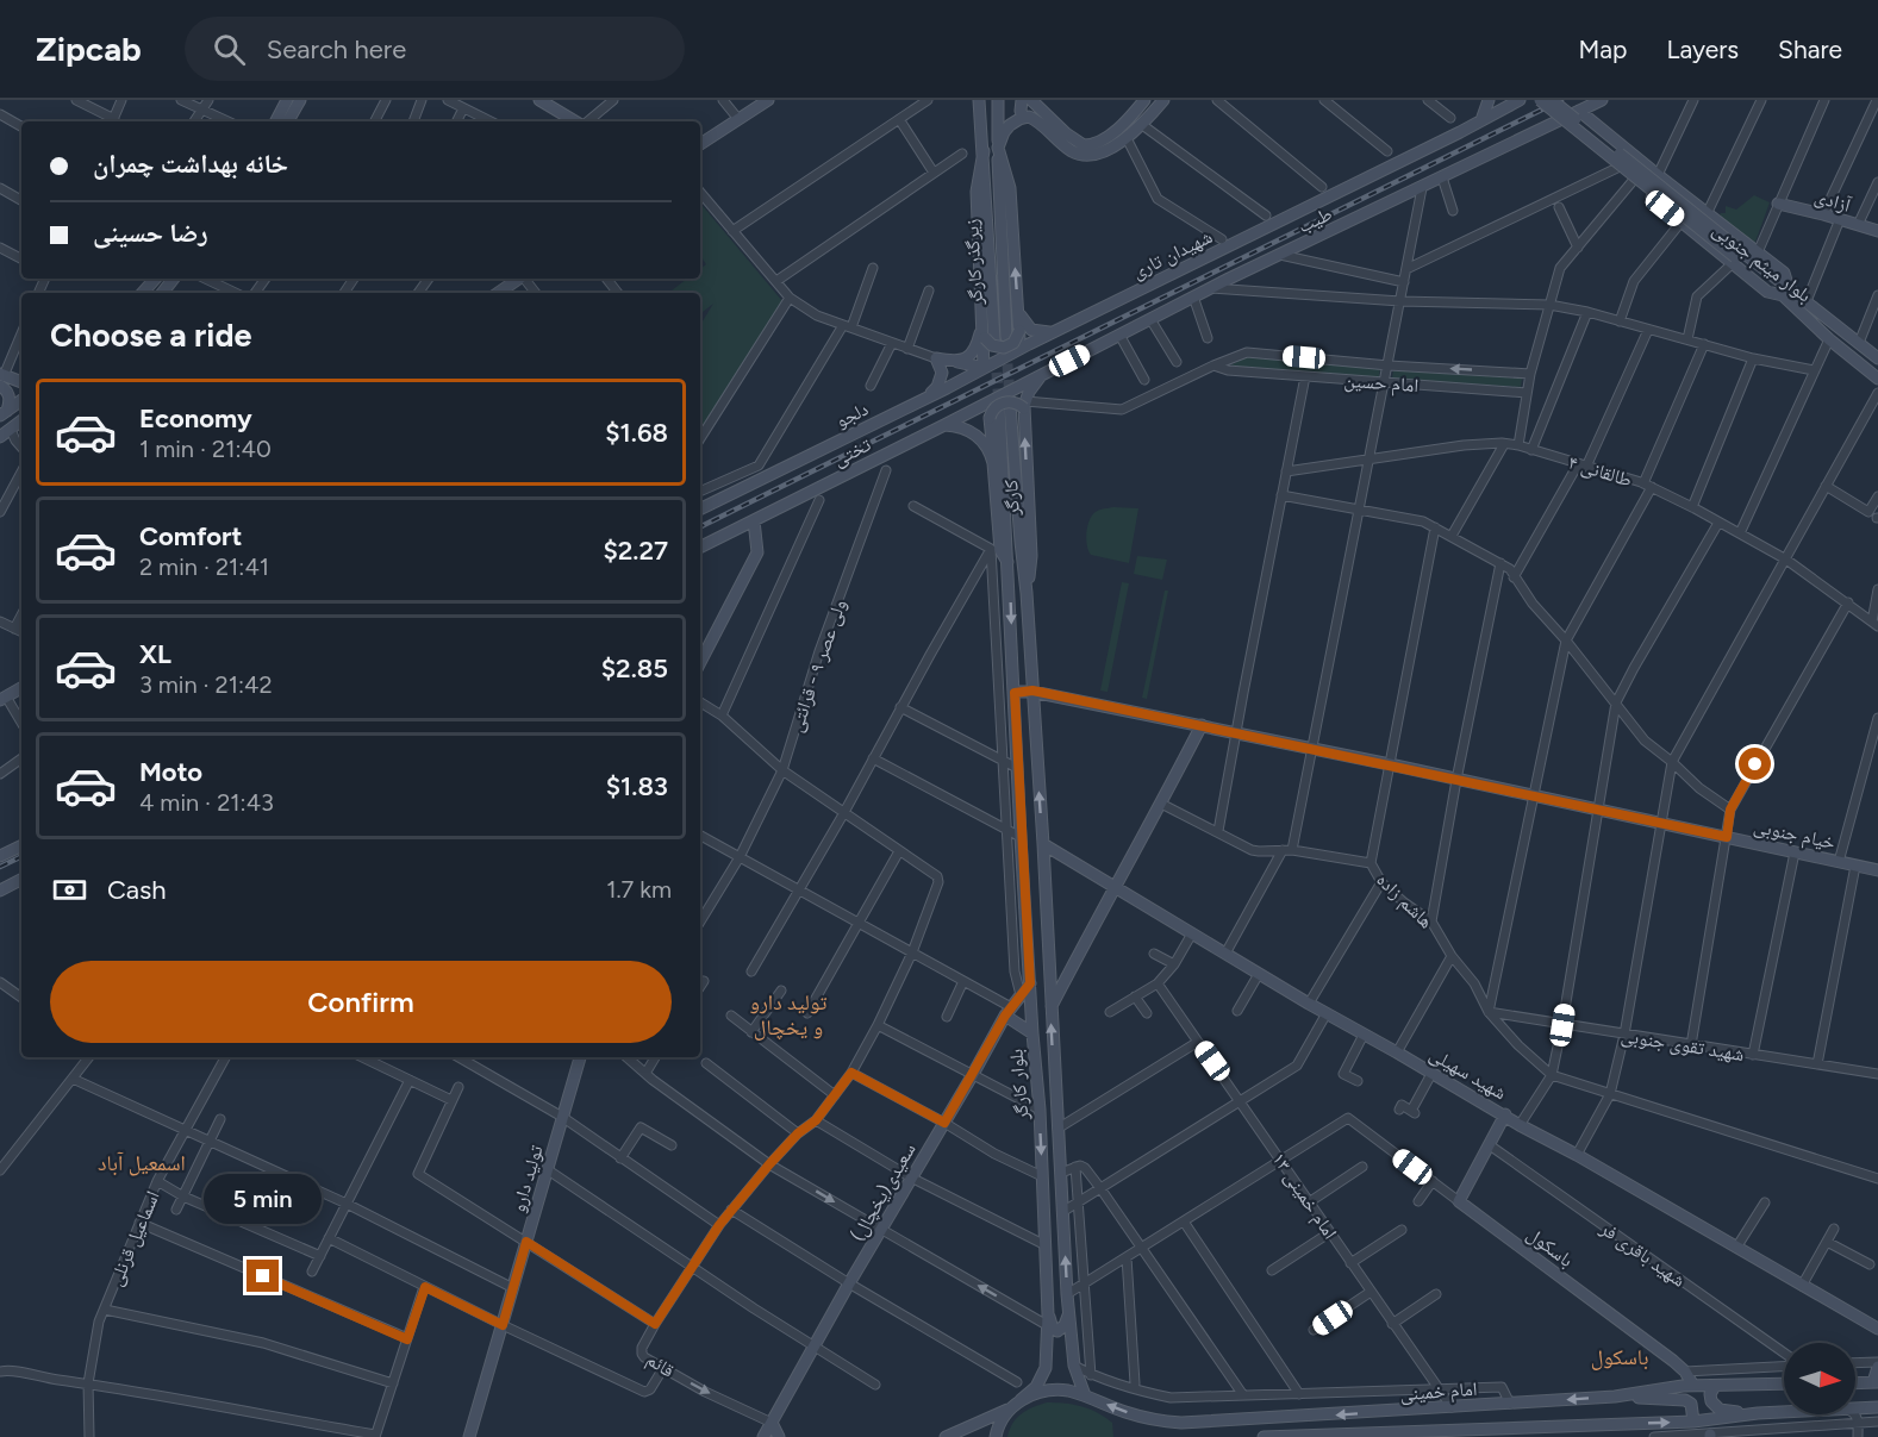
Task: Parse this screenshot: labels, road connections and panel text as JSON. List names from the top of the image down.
{
  "streets": {
    "street": [
      "آزادی",
      "طیب",
      "شهیدان تاری",
      "زیرگذر کارگر",
      "بلوار میثم جنوبی",
      "امام حسین",
      "دلجو",
      "تختی",
      "طالقانی ۴",
      "کارگر",
      "ولی عصر ۹ - قرائتی",
      "خیام جنوبی",
      "هاشم زاده",
      "شهید تقوی جنوبی",
      "شهید سهیلی",
      "بلوار کارگر",
      "تولید دارو",
      "سعیدی(یخچال)",
      "امام خمینی ۱۳",
      "اسماعیل قرنلی",
      "باسکول",
      "شهید باقری فر",
      "قائم",
      "امام خمینی"
    ]
  },
  "crossings": [
    ["طیب", "بلوار میثم جنوبی"],
    ["طیب", "تختی"],
    ["شهیدان تاری", "دلجو"],
    ["کارگر", "بلوار کارگر"],
    ["خیام جنوبی", "بلوار کارگر"],
    ["هاشم زاده", "شهید تقوی جنوبی"],
    ["شهید سهیلی", "بلوار کارگر"],
    ["بلوار کارگر", "سعیدی(یخچال)"],
    ["بلوار کارگر", "امام خمینی"],
    ["سعیدی(یخچال)", "قائم"],
    ["امام خمینی ۱۳", "امام خمینی"],
    ["باسکول", "امام خمینی"]
  ],
  "districts": ["تولید دارو و یخچال", "اسمعیل آباد", "باسکول"],
  "north": "right",
  "page": {
    "header": "Zipcab",
    "search": "Search here",
    "nav": ["Map", "Layers", "Share"],
    "banner": ["خانه بهداشت چمران", "رضا حسینی"],
    "heading": "Choose a ride",
    "list": [
      {
        "name": "Economy",
        "note": "1 min · 21:40",
        "value": "$1.68"
      },
      {
        "name": "Comfort",
        "note": "2 min · 21:41",
        "value": "$2.27"
      },
      {
        "name": "XL",
        "note": "3 min · 21:42",
        "value": "$2.85"
      },
      {
        "name": "Moto",
        "note": "4 min · 21:43",
        "value": "$1.83"
      }
    ],
    "pay": ["Cash", "1.7 km"],
    "buttons": "Confirm",
    "bubble": "5 min"
  }
}
